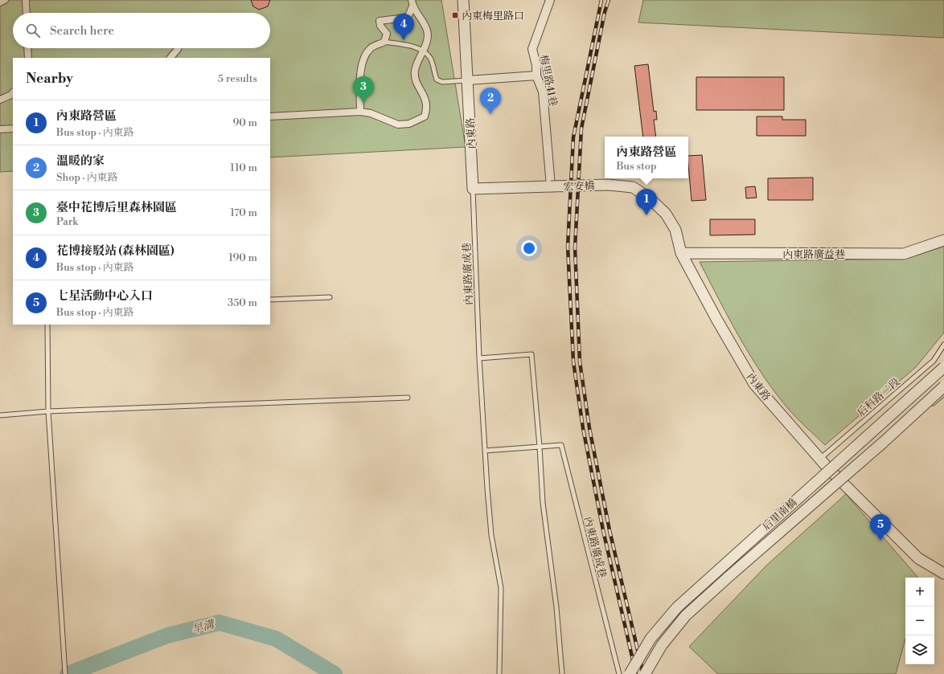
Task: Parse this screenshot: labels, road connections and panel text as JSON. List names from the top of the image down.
{
  "streets": {
    "street": [
      "梅里路41巷",
      "內東路",
      "宏安橋",
      "內東路廣益巷",
      "后里南橋"
    ],
    "lane": ["內東路廣成巷", "后科路二段"]
  },
  "crossings": [
    ["梅里路41巷", "宏安橋"],
    ["內東路", "宏安橋"],
    ["內東路", "內東路廣益巷"],
    ["內東路", "內東路廣成巷"],
    ["內東路", "后科路二段"]
  ],
  "water": ["旱溝"],
  "places": {
    "transit": ["內東梅里路口"]
  },
  "page": {
    "search": "Search here",
    "pins": [
      "4",
      "3",
      "2",
      "1",
      "5"
    ],
    "heading": ["Nearby", "5 results"],
    "list": [
      {
        "mark": "1",
        "name": "內東路營區",
        "note": "Bus stop · 內東路",
        "value": "90 m"
      },
      {
        "mark": "2",
        "name": "溫暖的家",
        "note": "Shop · 內東路",
        "value": "110 m"
      },
      {
        "mark": "3",
        "name": "臺中花博后里森林園區",
        "note": "Park",
        "value": "170 m"
      },
      {
        "mark": "4",
        "name": "花博接駁站 (森林園區)",
        "note": "Bus stop · 內東路",
        "value": "190 m"
      },
      {
        "mark": "5",
        "name": "七星活動中心入口",
        "note": "Bus stop · 內東路",
        "value": "350 m"
      }
    ],
    "popup": ["內東路營區", "Bus stop"],
    "map_buttons": ["+", "−"]
  }
}
